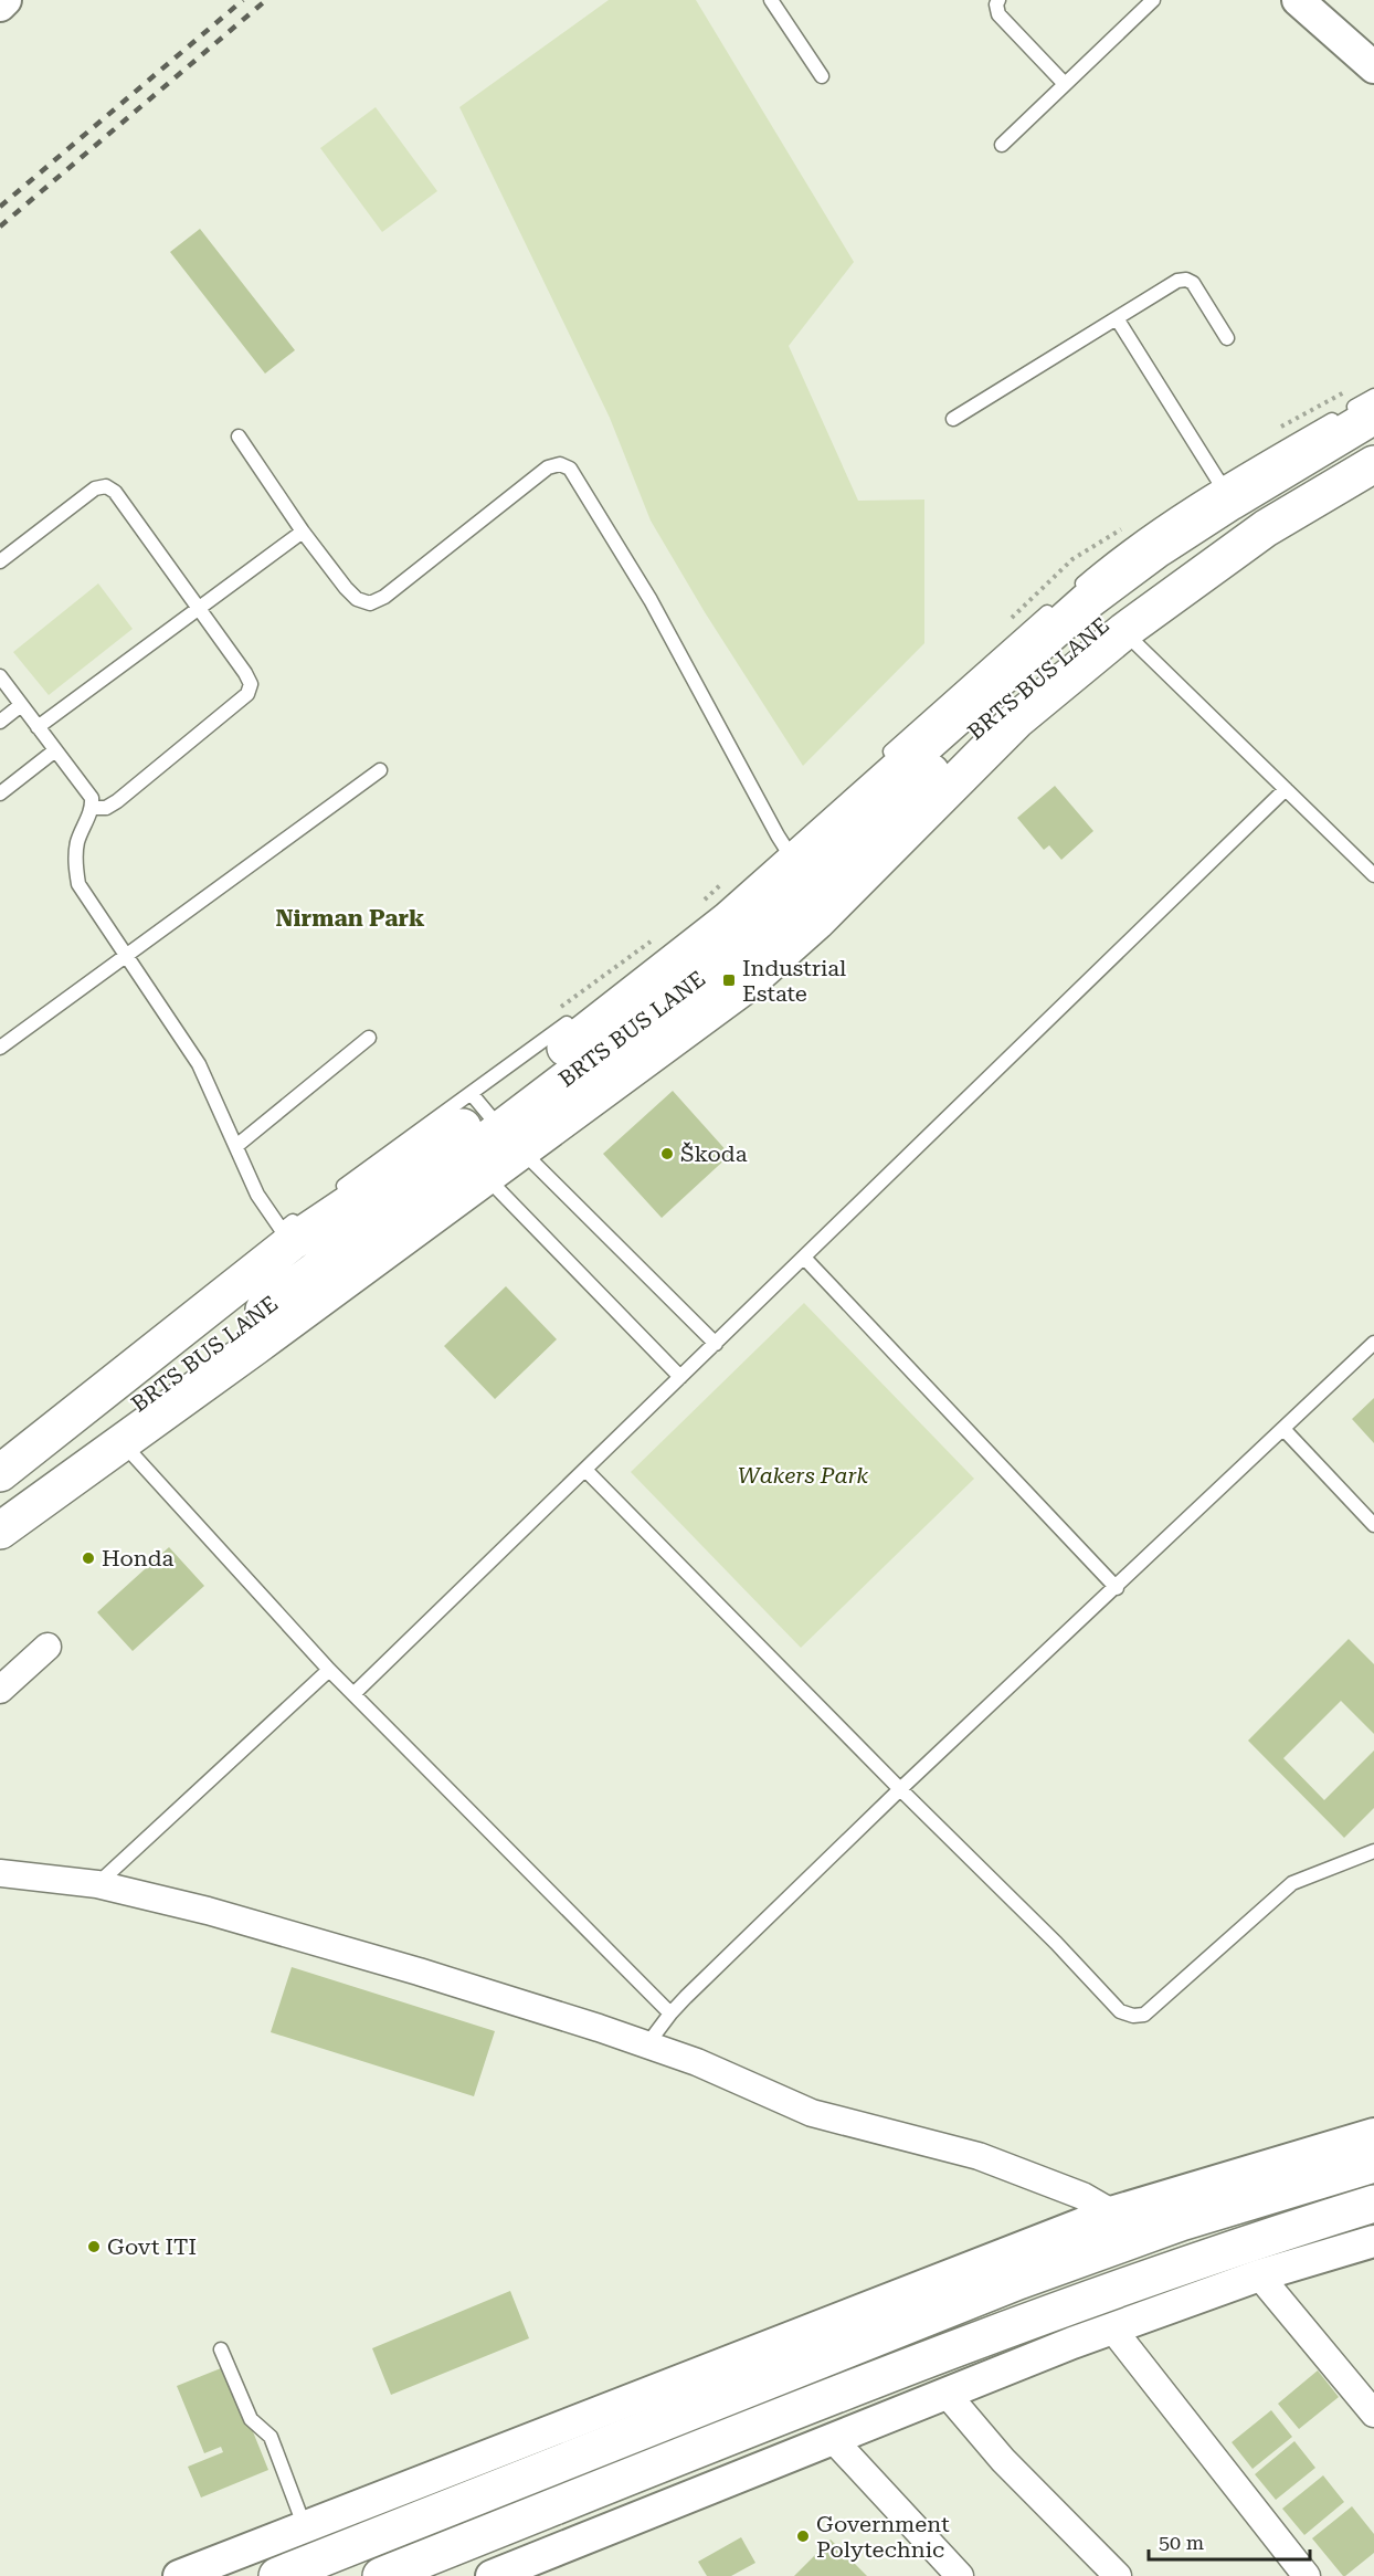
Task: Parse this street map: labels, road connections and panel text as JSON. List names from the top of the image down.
{
  "streets": {
    "main road": ["BRTS BUS LANE"]
  },
  "districts": ["Nirman Park"],
  "parks": ["Wakers Park"],
  "places": {
    "transit": ["Industrial Estate"],
    "other": [
      "Škoda",
      "Honda",
      "Govt ITI",
      "Government Polytechnic"
    ]
  },
  "scale_bar": "50 m"
}
